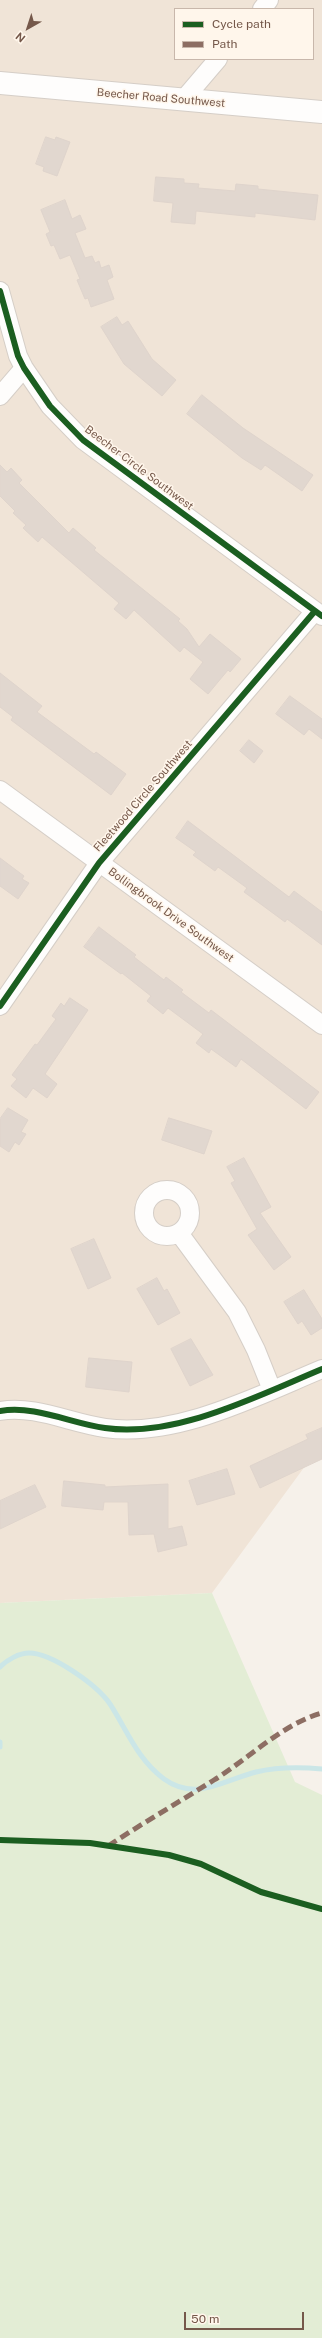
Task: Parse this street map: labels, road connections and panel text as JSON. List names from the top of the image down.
{
  "streets": {
    "street": [
      "Beecher Road Southwest",
      "Beecher Circle Southwest",
      "Fleetwood Circle Southwest",
      "Bollingbrook Drive Southwest"
    ]
  },
  "crossings": [
    ["Beecher Circle Southwest", "Fleetwood Circle Southwest"],
    ["Fleetwood Circle Southwest", "Bollingbrook Drive Southwest"]
  ],
  "legend": ["Cycle path", "Path"],
  "scale_bar": "50 m",
  "north": "bottom left"
}
